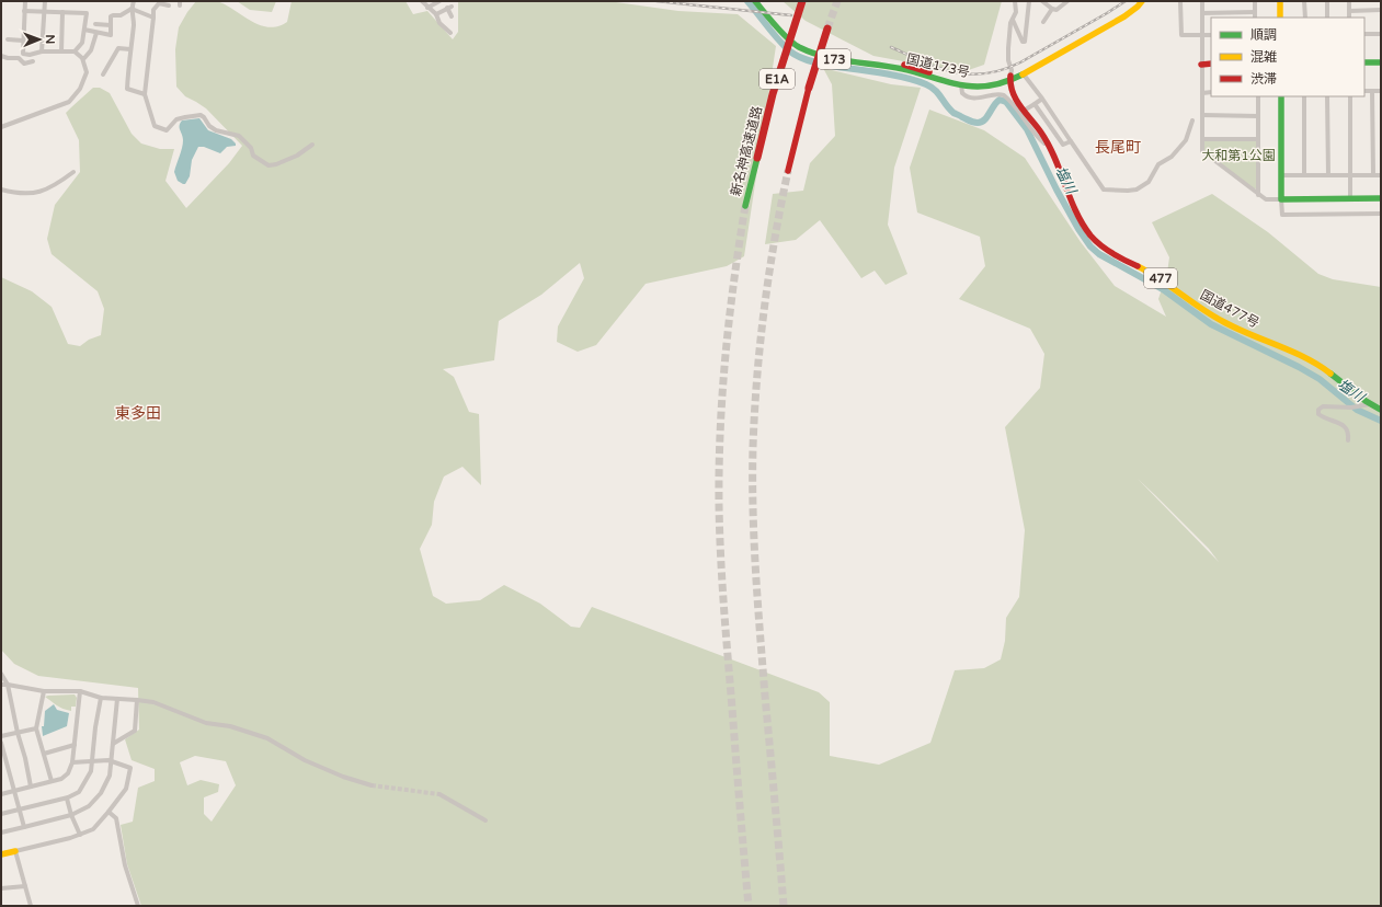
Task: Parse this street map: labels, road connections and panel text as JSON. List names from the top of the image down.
{
  "streets": {
    "main road": [
      "173",
      "国道173号",
      "E1A",
      "新名神高速道路",
      "477",
      "国道477号"
    ]
  },
  "crossings": [
    ["国道173号", "国道477号"]
  ],
  "districts": ["長尾町", "東多田"],
  "water": ["塩川"],
  "parks": ["大和第1公園"],
  "legend": ["順調", "混雑", "渋滞"],
  "north": "right"
}
